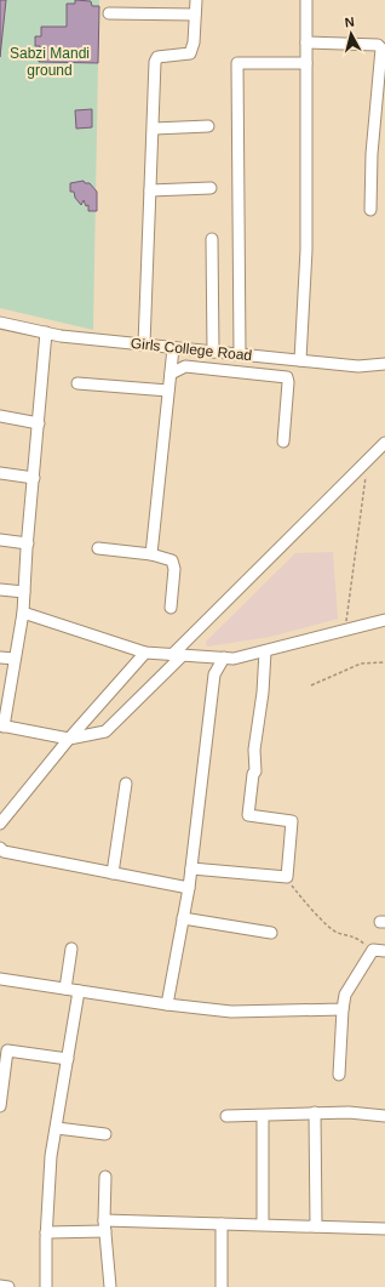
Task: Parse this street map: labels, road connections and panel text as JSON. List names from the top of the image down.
{
  "streets": {
    "street": ["Girls College Road"]
  },
  "parks": ["Sabzi Mandi ground"],
  "north": "top"
}
